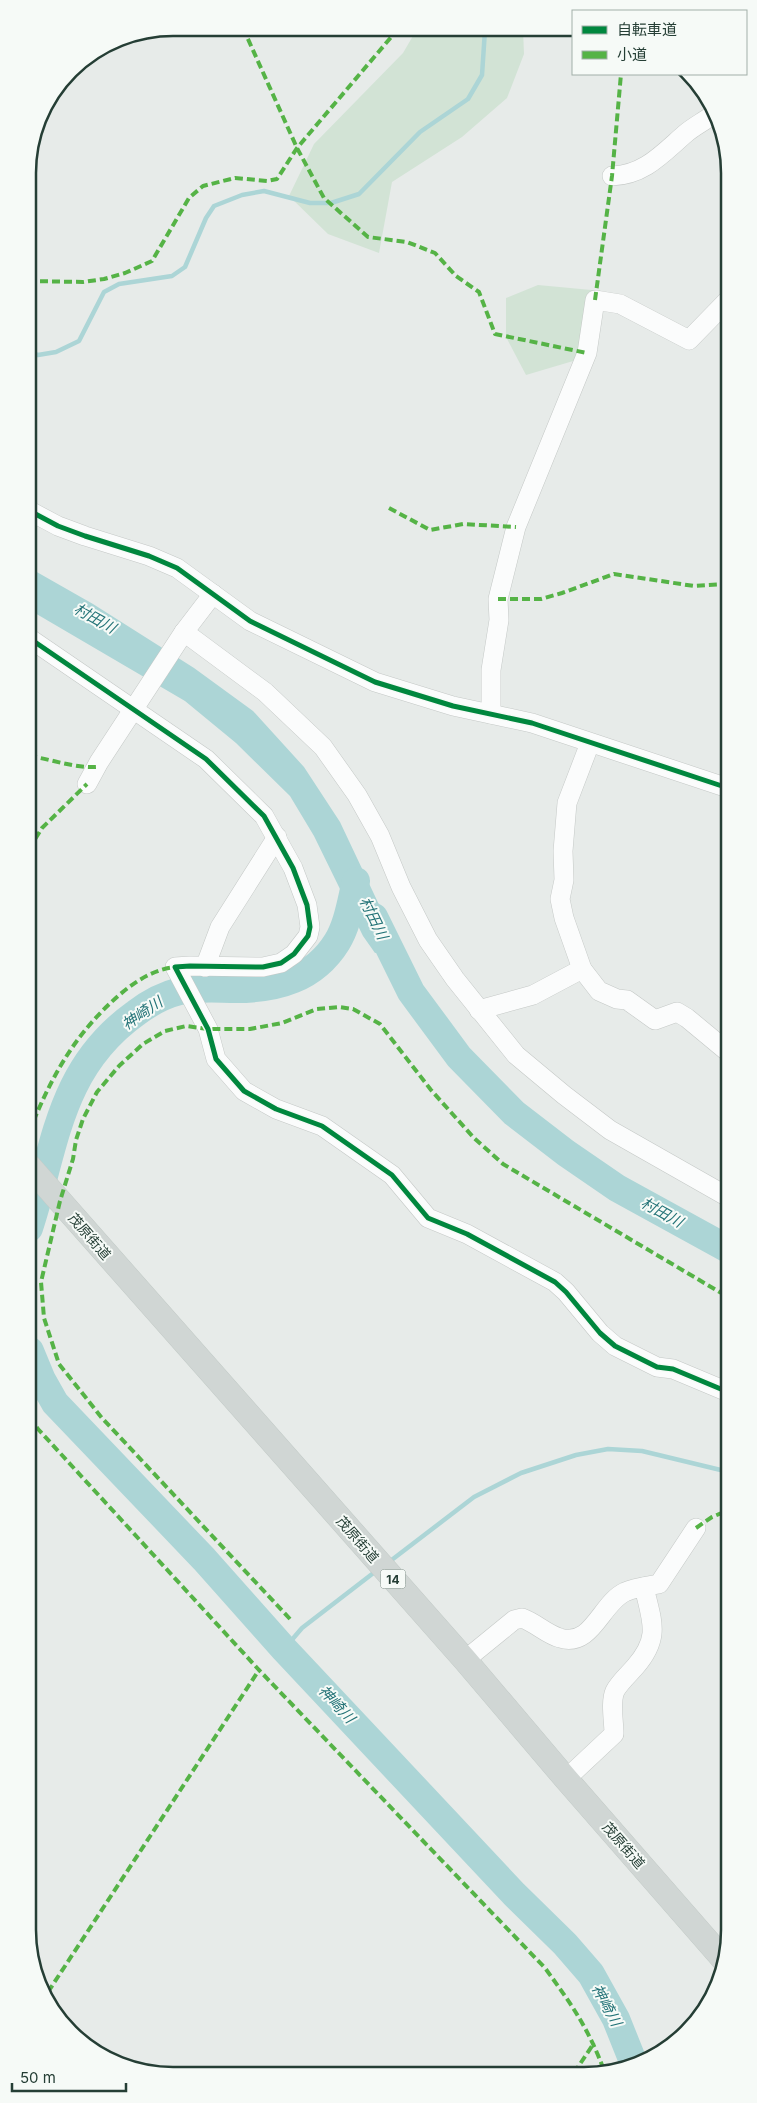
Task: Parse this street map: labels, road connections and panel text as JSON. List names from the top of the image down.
{
  "streets": {
    "main road": ["茂原街道", "14"]
  },
  "water": ["村田川", "神崎川"],
  "legend": ["自転車道", "小道"],
  "scale_bar": "50 m"
}
